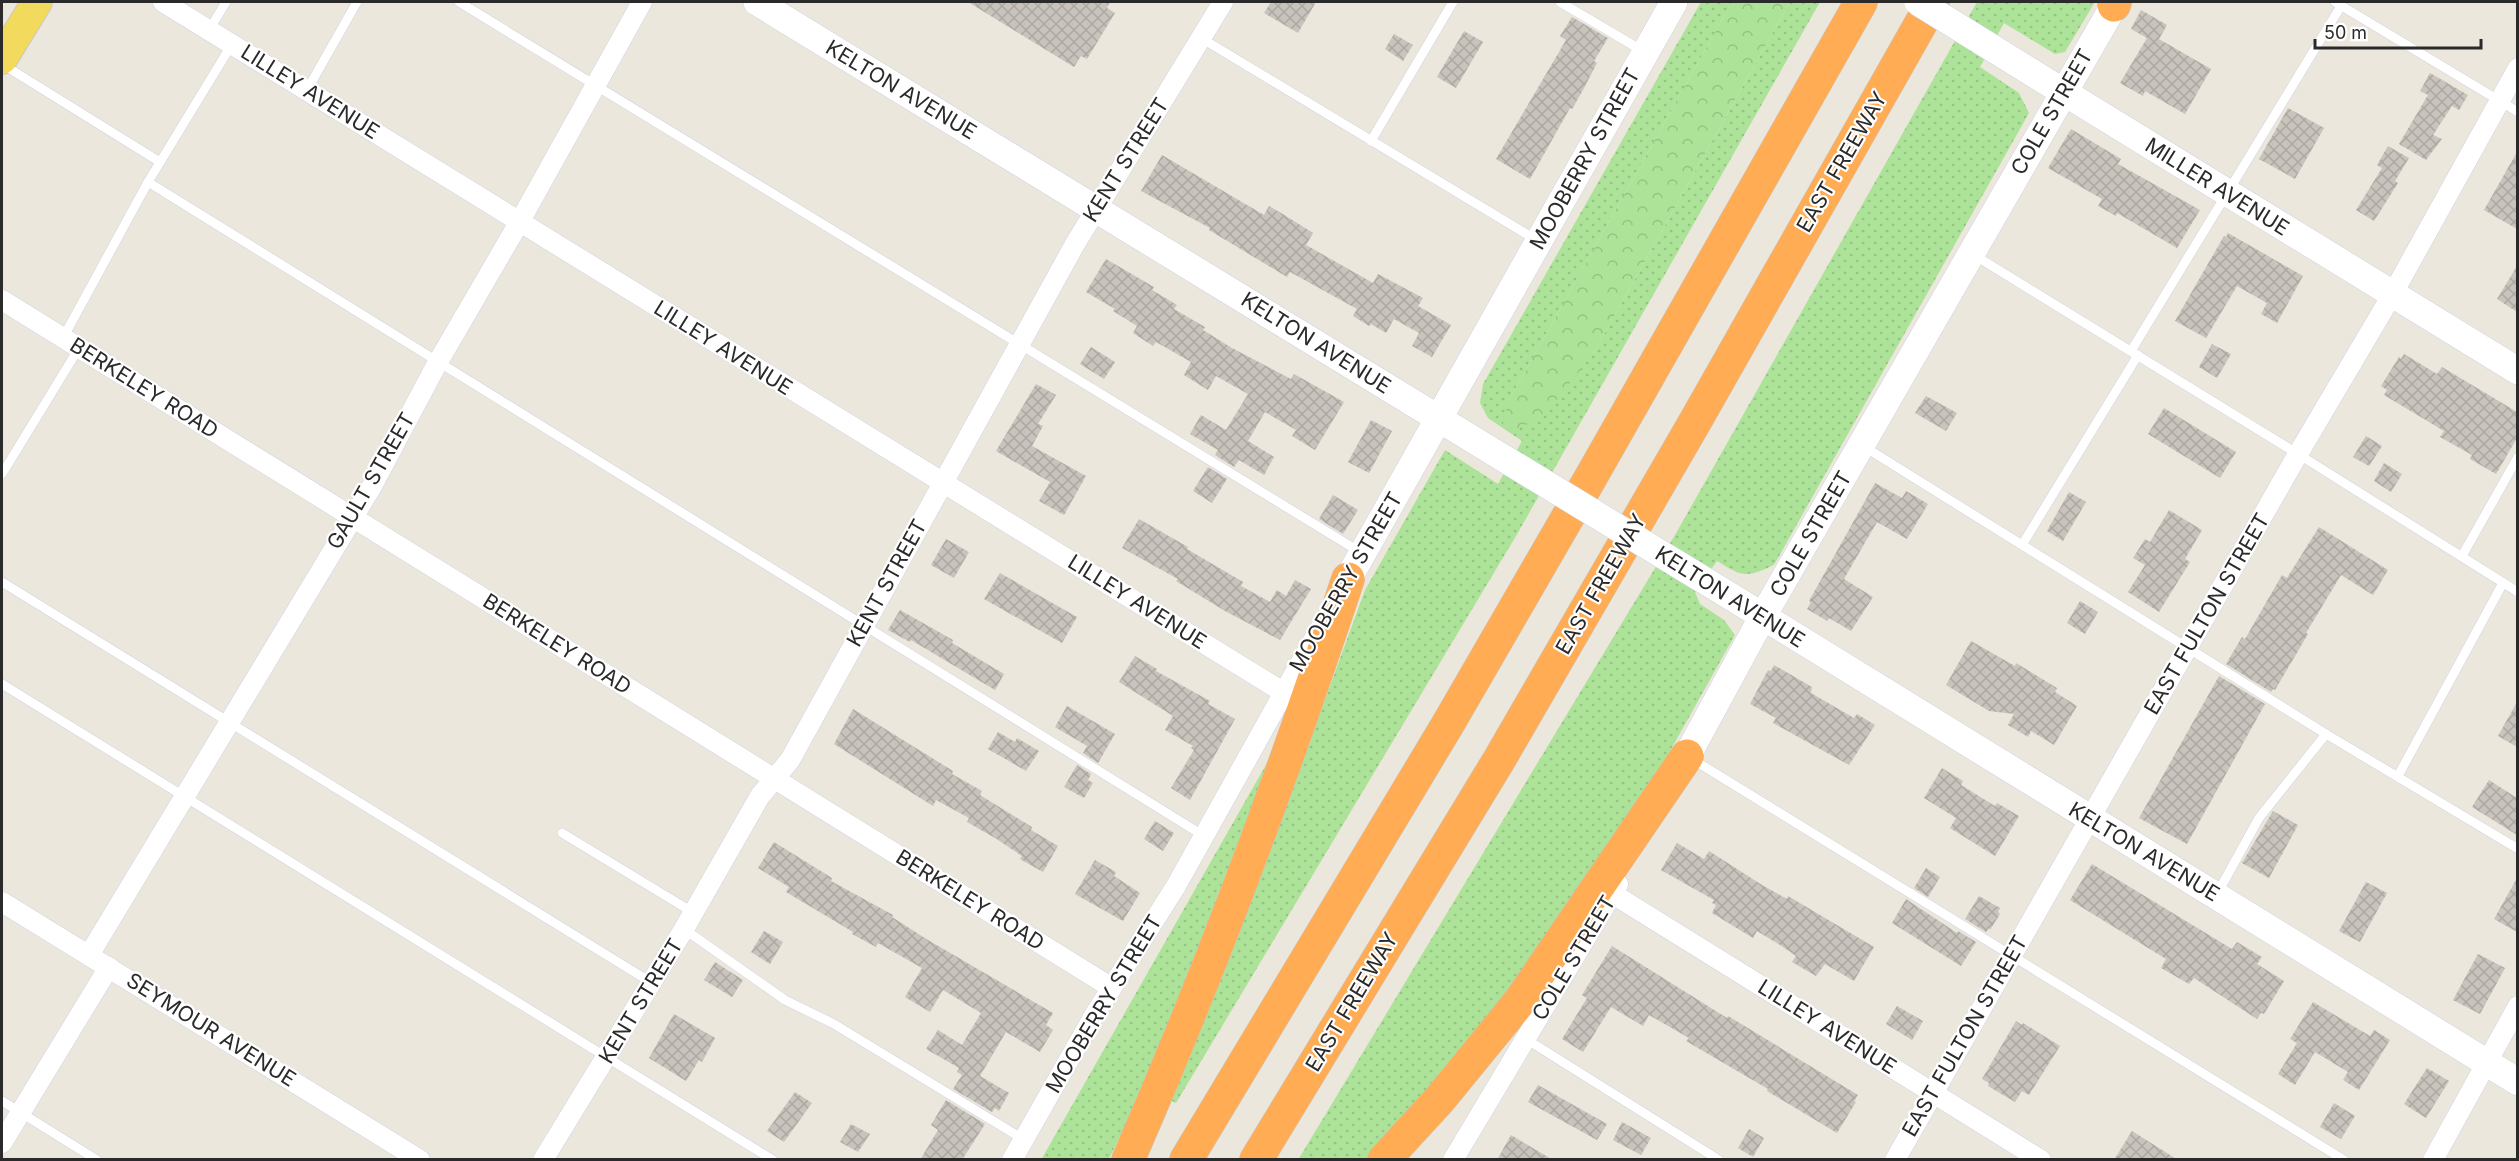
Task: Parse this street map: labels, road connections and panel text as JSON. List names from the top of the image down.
{
  "streets": {
    "highway": ["EAST FREEWAY"],
    "main road": [
      "KELTON AVENUE",
      "COLE STREET",
      "MOOBERRY STREET",
      "MILLER AVENUE"
    ],
    "street": [
      "LILLEY AVENUE",
      "KENT STREET",
      "BERKELEY ROAD",
      "GAULT STREET",
      "EAST FULTON STREET",
      "SEYMOUR AVENUE"
    ]
  },
  "crossings": [
    ["KELTON AVENUE", "COLE STREET"],
    ["KELTON AVENUE", "MOOBERRY STREET"],
    ["KELTON AVENUE", "KENT STREET"],
    ["KELTON AVENUE", "EAST FULTON STREET"],
    ["LILLEY AVENUE", "COLE STREET"],
    ["LILLEY AVENUE", "MOOBERRY STREET"],
    ["LILLEY AVENUE", "KENT STREET"],
    ["LILLEY AVENUE", "GAULT STREET"],
    ["LILLEY AVENUE", "EAST FULTON STREET"],
    ["COLE STREET", "MILLER AVENUE"],
    ["MOOBERRY STREET", "BERKELEY ROAD"],
    ["KENT STREET", "BERKELEY ROAD"],
    ["MILLER AVENUE", "EAST FULTON STREET"],
    ["BERKELEY ROAD", "GAULT STREET"],
    ["GAULT STREET", "SEYMOUR AVENUE"]
  ],
  "scale_bar": "50 m"
}
